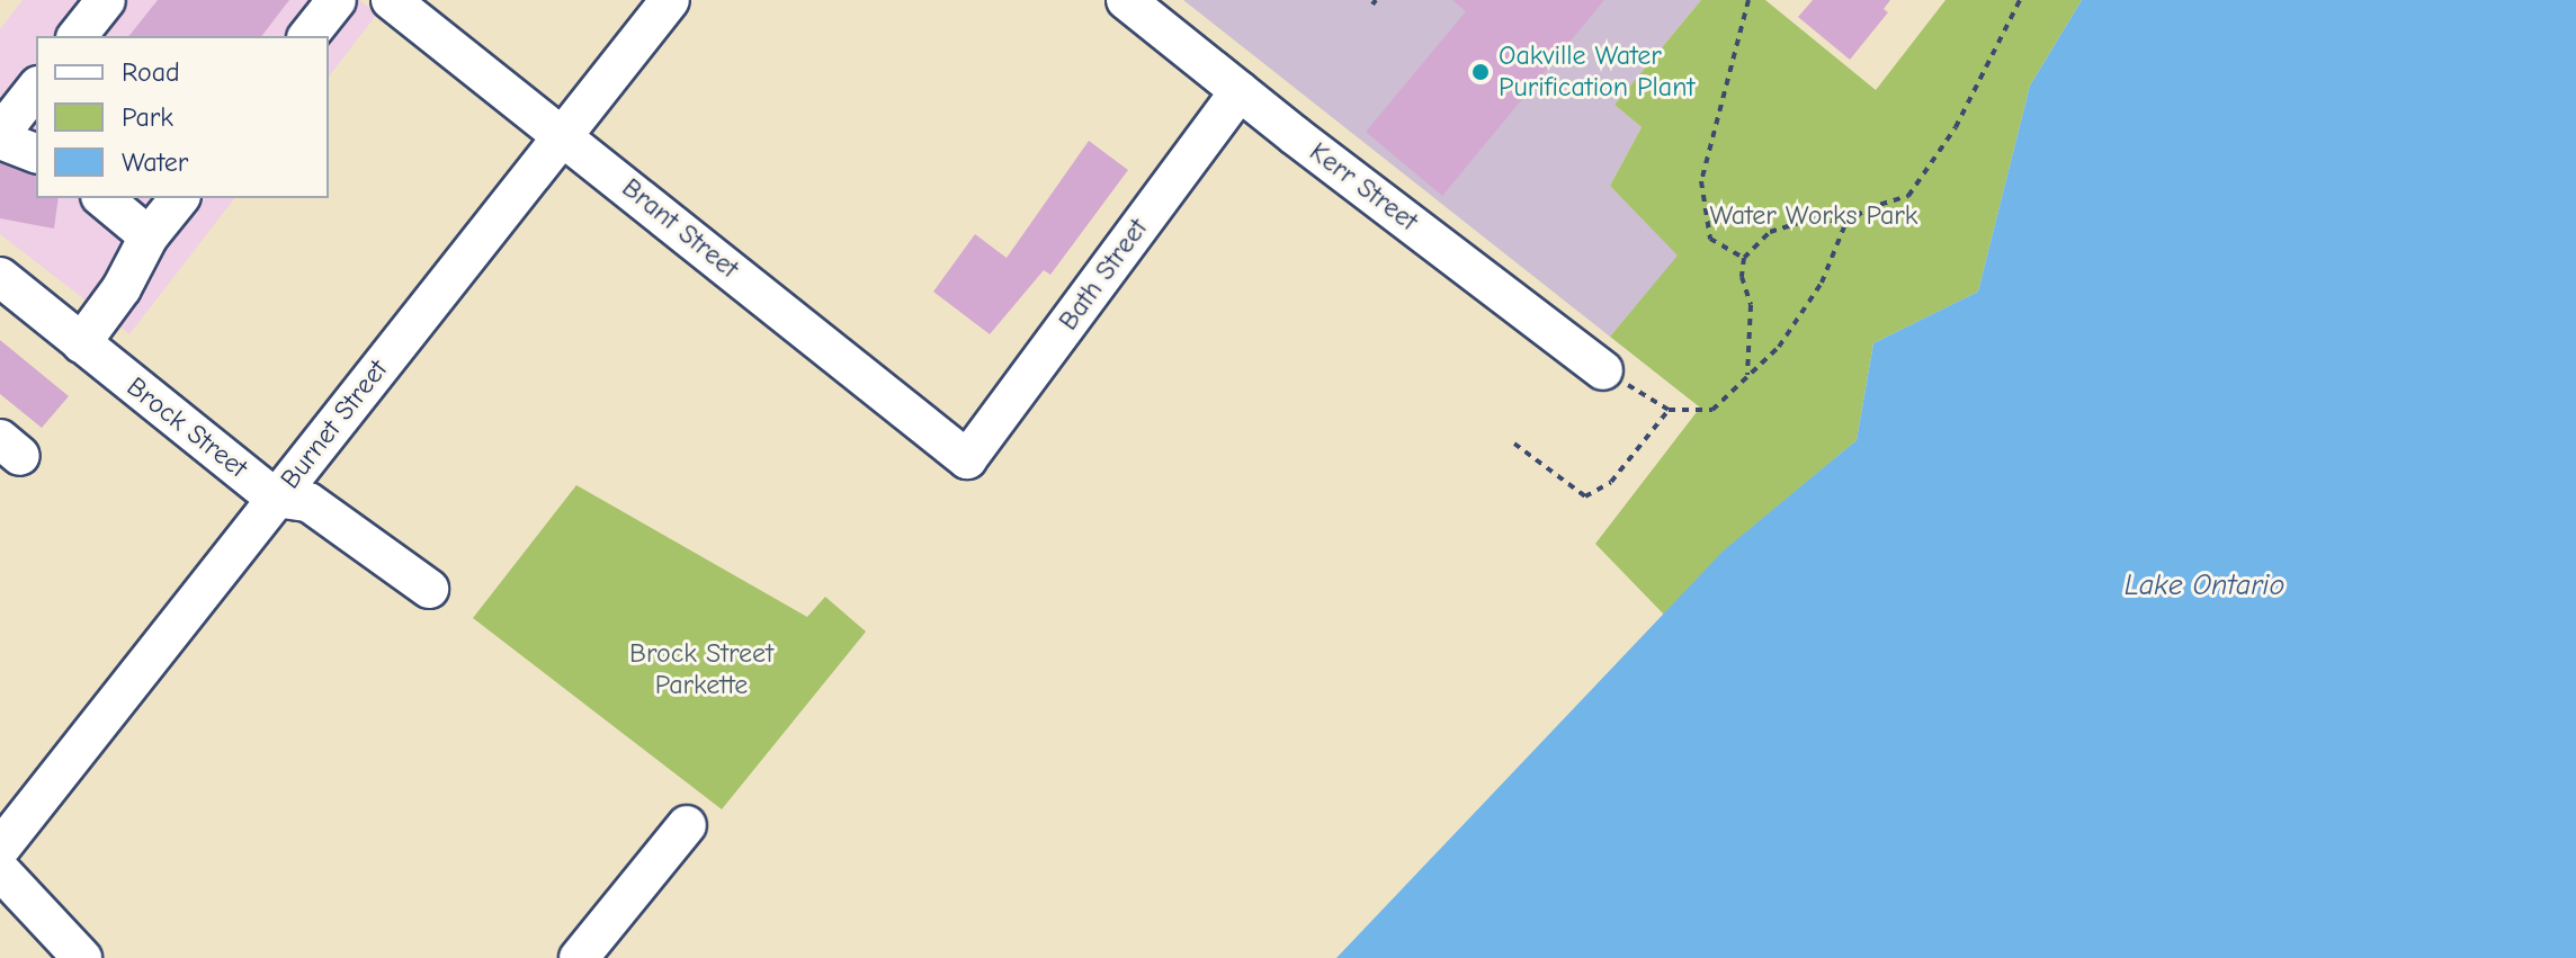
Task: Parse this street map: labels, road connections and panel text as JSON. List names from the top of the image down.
{
  "streets": {
    "street": [
      "Kerr Street",
      "Brant Street",
      "Bath Street",
      "Burnet Street",
      "Brock Street"
    ]
  },
  "crossings": [
    ["Kerr Street", "Bath Street"],
    ["Brant Street", "Bath Street"],
    ["Brant Street", "Burnet Street"],
    ["Burnet Street", "Brock Street"]
  ],
  "water": ["Lake Ontario"],
  "parks": ["Water Works Park", "Brock Street Parkette"],
  "places": ["Oakville Water Purification Plant"],
  "legend": ["Road", "Park", "Water"]
}
